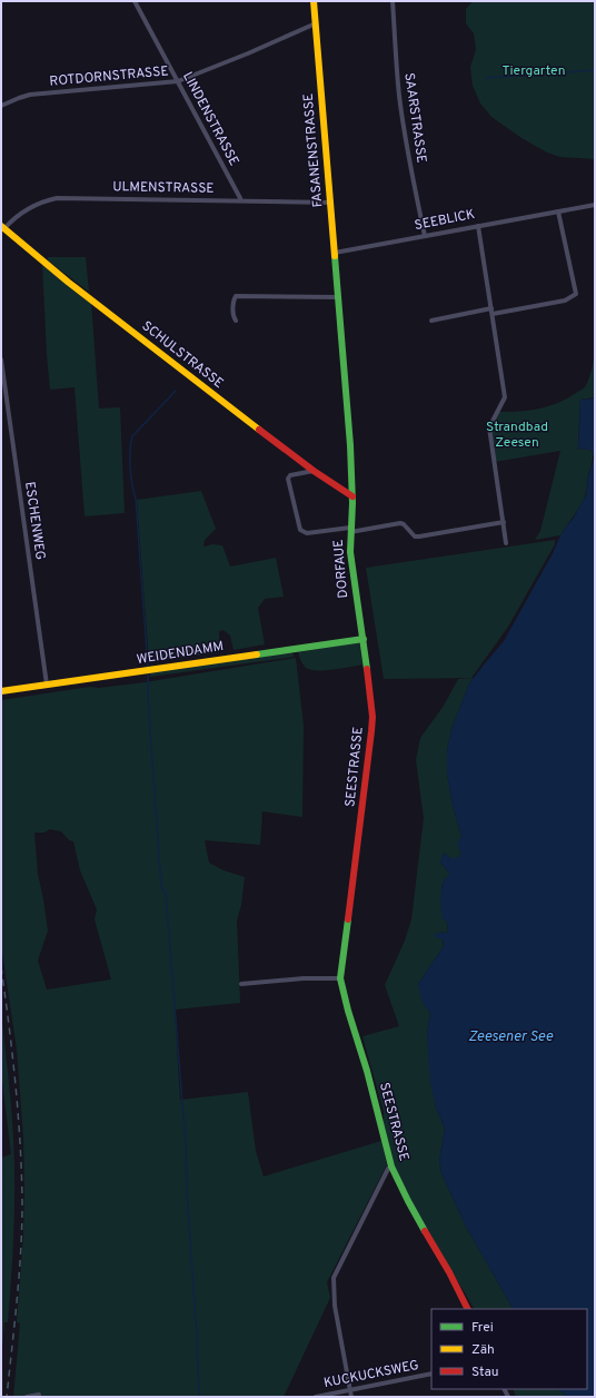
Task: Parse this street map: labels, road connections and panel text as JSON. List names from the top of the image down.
{
  "streets": {
    "street": [
      "ROTDORNSTRASSE",
      "SAARSTRASSE",
      "LINDENSTRASSE",
      "FASANENSTRASSE",
      "ULMENSTRASSE",
      "SEEBLICK",
      "SCHULSTRASSE",
      "ESCHENWEG",
      "DORFAUE",
      "WEIDENDAMM",
      "SEESTRASSE",
      "KUCKUCKSWEG"
    ]
  },
  "crossings": [
    ["ROTDORNSTRASSE", "LINDENSTRASSE"],
    ["ROTDORNSTRASSE", "FASANENSTRASSE"],
    ["SAARSTRASSE", "SEEBLICK"],
    ["LINDENSTRASSE", "ULMENSTRASSE"],
    ["FASANENSTRASSE", "ULMENSTRASSE"],
    ["FASANENSTRASSE", "SEEBLICK"],
    ["FASANENSTRASSE", "SCHULSTRASSE"],
    ["FASANENSTRASSE", "DORFAUE"],
    ["ULMENSTRASSE", "SCHULSTRASSE"],
    ["SCHULSTRASSE", "DORFAUE"],
    ["ESCHENWEG", "WEIDENDAMM"],
    ["DORFAUE", "WEIDENDAMM"],
    ["DORFAUE", "SEESTRASSE"],
    ["WEIDENDAMM", "SEESTRASSE"]
  ],
  "water": ["Zeesener See"],
  "parks": ["Tiergarten", "Strandbad Zeesen"],
  "legend": ["Frei", "Zäh", "Stau"]
}
